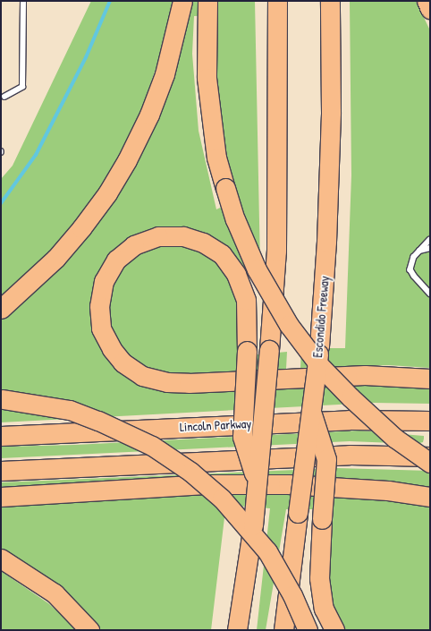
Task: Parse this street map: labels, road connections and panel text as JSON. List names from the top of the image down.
{
  "streets": {
    "highway": ["Escondido Freeway", "Lincoln Parkway"]
  }
}
